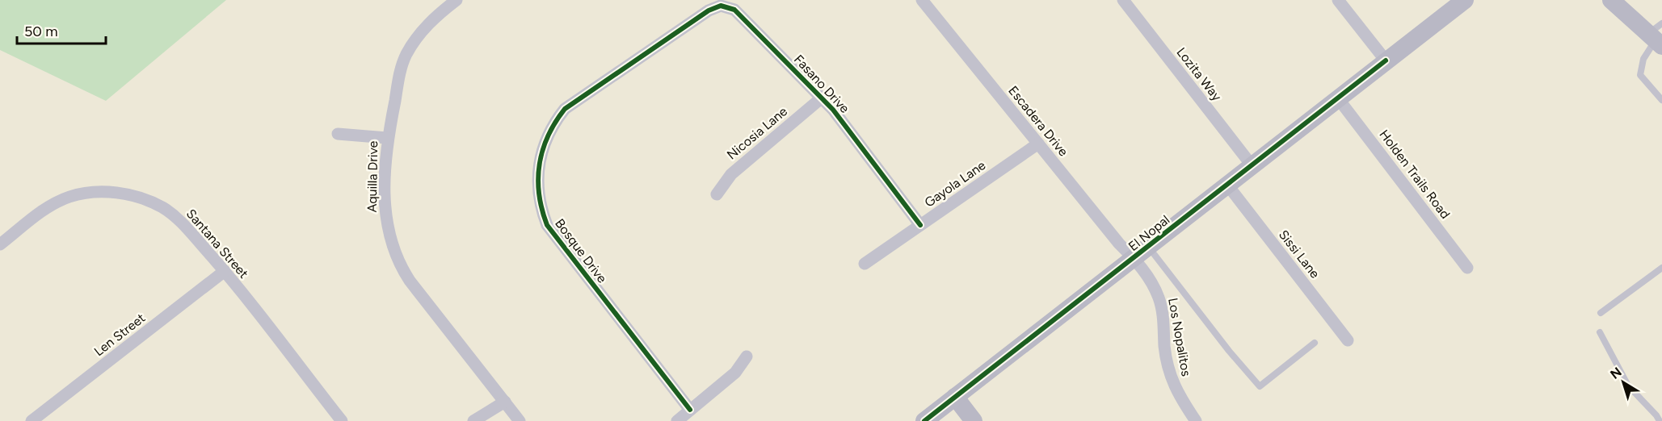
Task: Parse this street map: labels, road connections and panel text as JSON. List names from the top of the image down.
{
  "streets": {
    "main road": ["El Nopal"],
    "street": [
      "Lozita Way",
      "Fasano Drive",
      "Escadera Drive",
      "Nicosia Lane",
      "Holden Trails Road",
      "Aquilla Drive",
      "Gayola Lane",
      "Santana Street",
      "Bosque Drive",
      "Sissi Lane",
      "Len Street",
      "Los Nopalitos"
    ]
  },
  "crossings": [
    ["Lozita Way", "El Nopal"],
    ["Fasano Drive", "Nicosia Lane"],
    ["Fasano Drive", "Gayola Lane"],
    ["Fasano Drive", "Bosque Drive"],
    ["Escadera Drive", "Gayola Lane"],
    ["Escadera Drive", "El Nopal"],
    ["Escadera Drive", "Los Nopalitos"],
    ["Holden Trails Road", "El Nopal"],
    ["El Nopal", "Sissi Lane"],
    ["El Nopal", "Los Nopalitos"],
    ["Santana Street", "Len Street"]
  ],
  "scale_bar": "50 m",
  "north": "top left"
}
